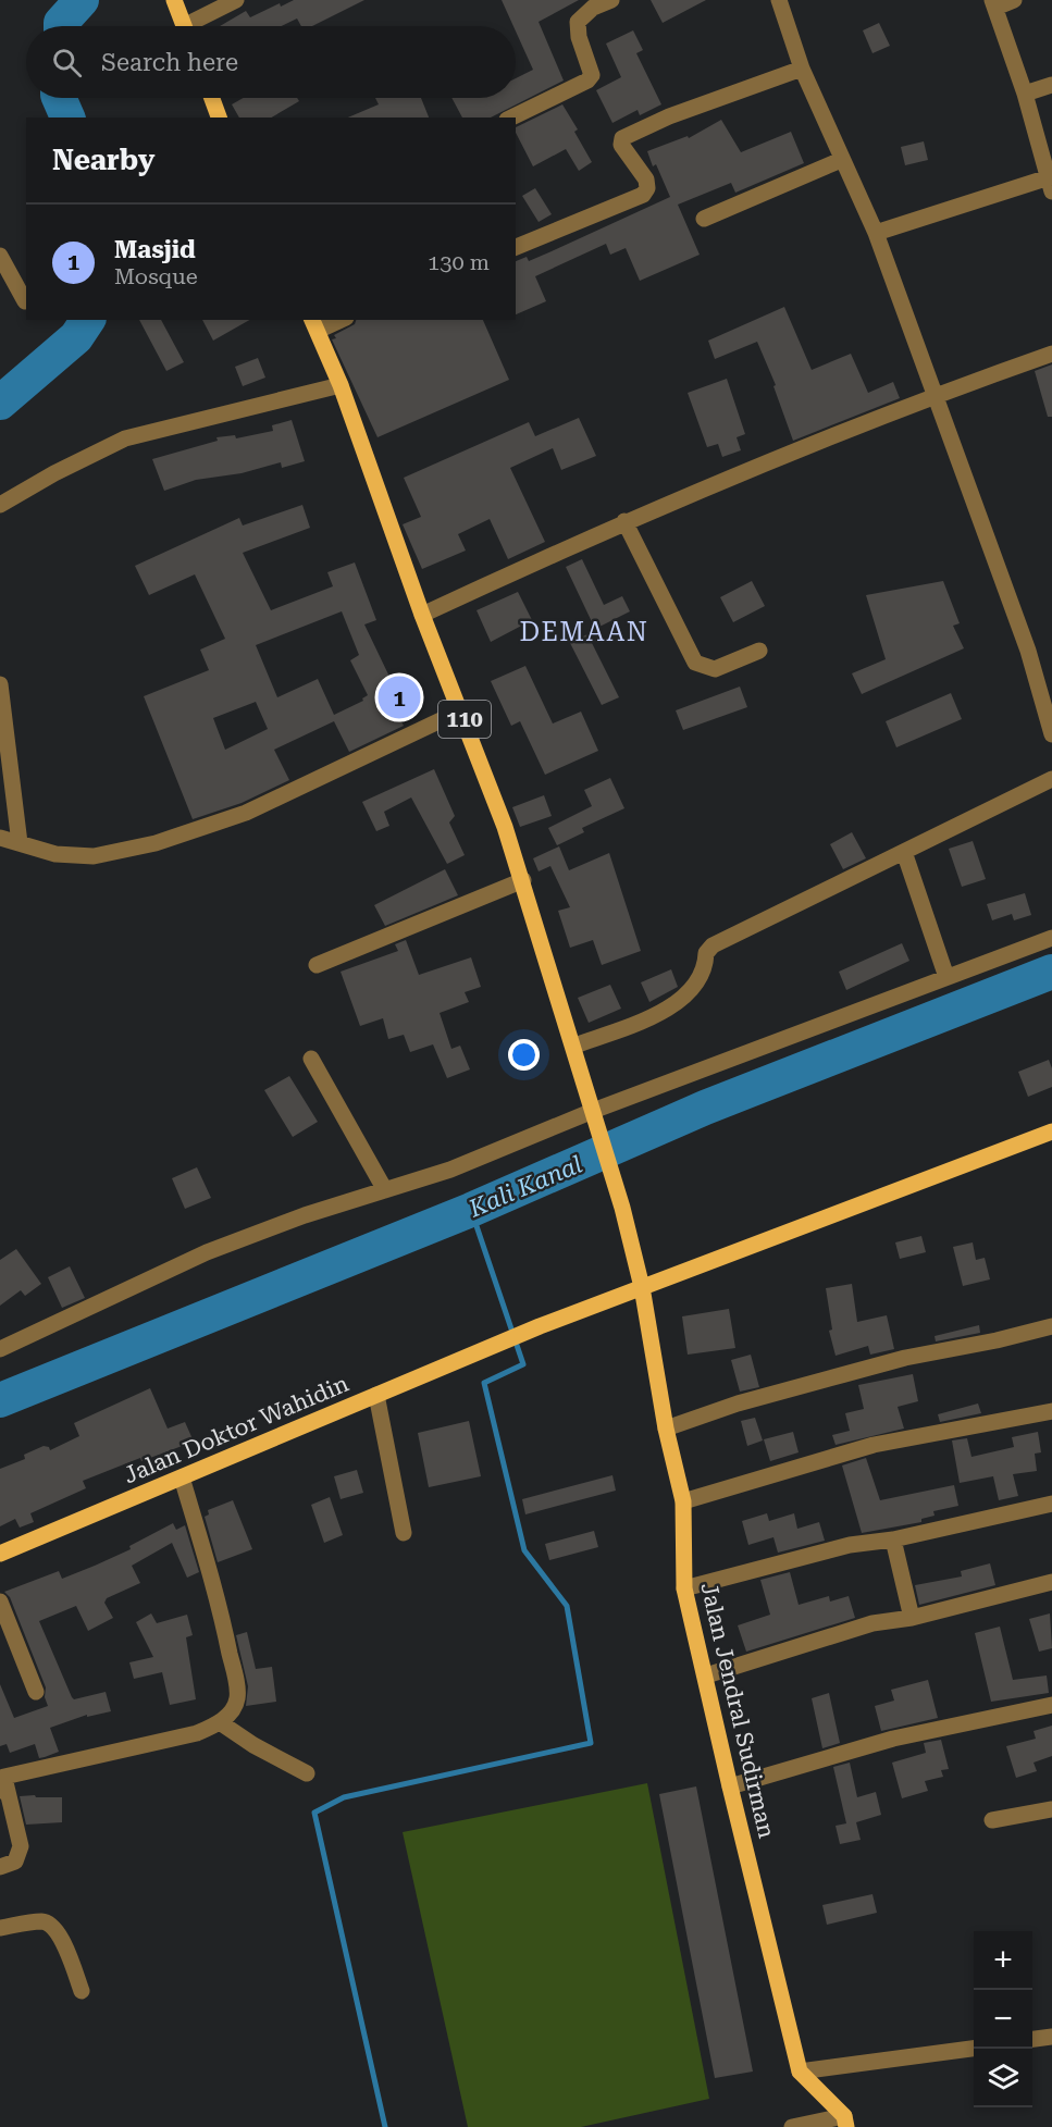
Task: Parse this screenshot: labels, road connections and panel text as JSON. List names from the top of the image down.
{
  "streets": {
    "main road": ["110", "Jalan Doktor Wahidin", "Jalan Jendral Sudirman"]
  },
  "crossings": [
    ["110", "Jalan Jendral Sudirman"],
    ["Jalan Doktor Wahidin", "Jalan Jendral Sudirman"]
  ],
  "districts": ["DEMAAN"],
  "water": ["Kali Kanal"],
  "page": {
    "search": "Search here",
    "heading": "Nearby",
    "list": [
      {
        "mark": "1",
        "name": "Masjid",
        "note": "Mosque",
        "value": "130 m"
      }
    ],
    "pins": "1",
    "map_buttons": ["+", "−"]
  }
}
